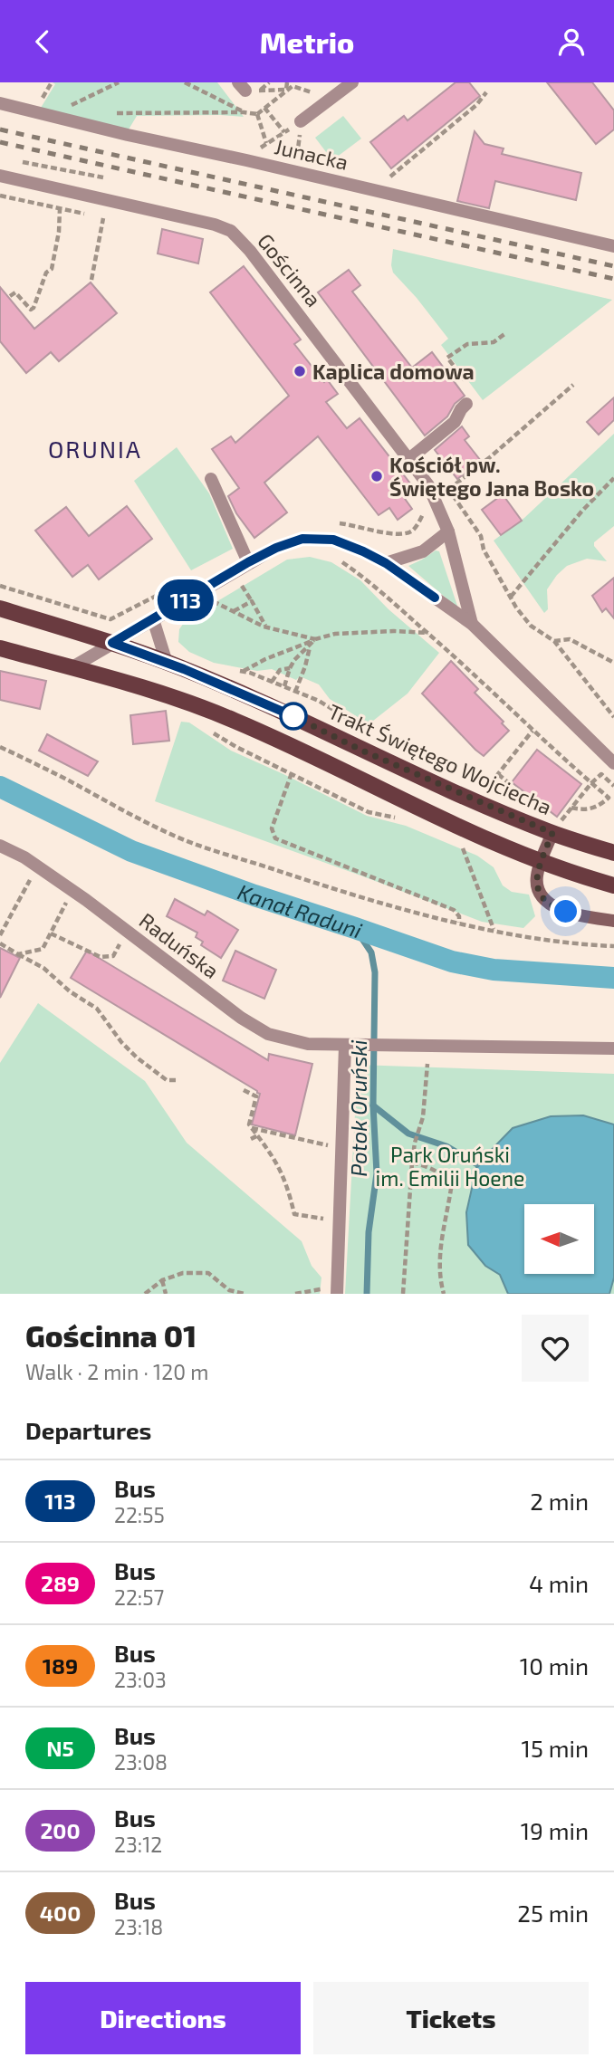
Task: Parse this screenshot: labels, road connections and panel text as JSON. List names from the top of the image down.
{
  "streets": {
    "main road": ["Trakt Świętego Wojciecha"],
    "street": ["Junacka", "Gościnna", "Raduńska"]
  },
  "districts": ["ORUNIA"],
  "water": ["Kanał Raduni", "Potok Oruński"],
  "parks": ["Park Oruński im. Emilii Hoene"],
  "places": ["Kaplica domowa", "Kościół pw. Świętego Jana Bosko"],
  "lines": ["bus line 113"],
  "north": "left",
  "page": {
    "header": "Metrio",
    "on_map": "113",
    "heading": [
      ["Gościnna 01", "Walk · 2 min · 120 m"],
      "Departures"
    ],
    "list": [
      {
        "mark": "113",
        "name": "Bus",
        "note": "22:55",
        "value": "2 min"
      },
      {
        "mark": "289",
        "name": "Bus",
        "note": "22:57",
        "value": "4 min"
      },
      {
        "mark": "189",
        "name": "Bus",
        "note": "23:03",
        "value": "10 min"
      },
      {
        "mark": "N5",
        "name": "Bus",
        "note": "23:08",
        "value": "15 min"
      },
      {
        "mark": "200",
        "name": "Bus",
        "note": "23:12",
        "value": "19 min"
      },
      {
        "mark": "400",
        "name": "Bus",
        "note": "23:18",
        "value": "25 min"
      }
    ],
    "buttons": ["Directions", "Tickets"]
  }
}
